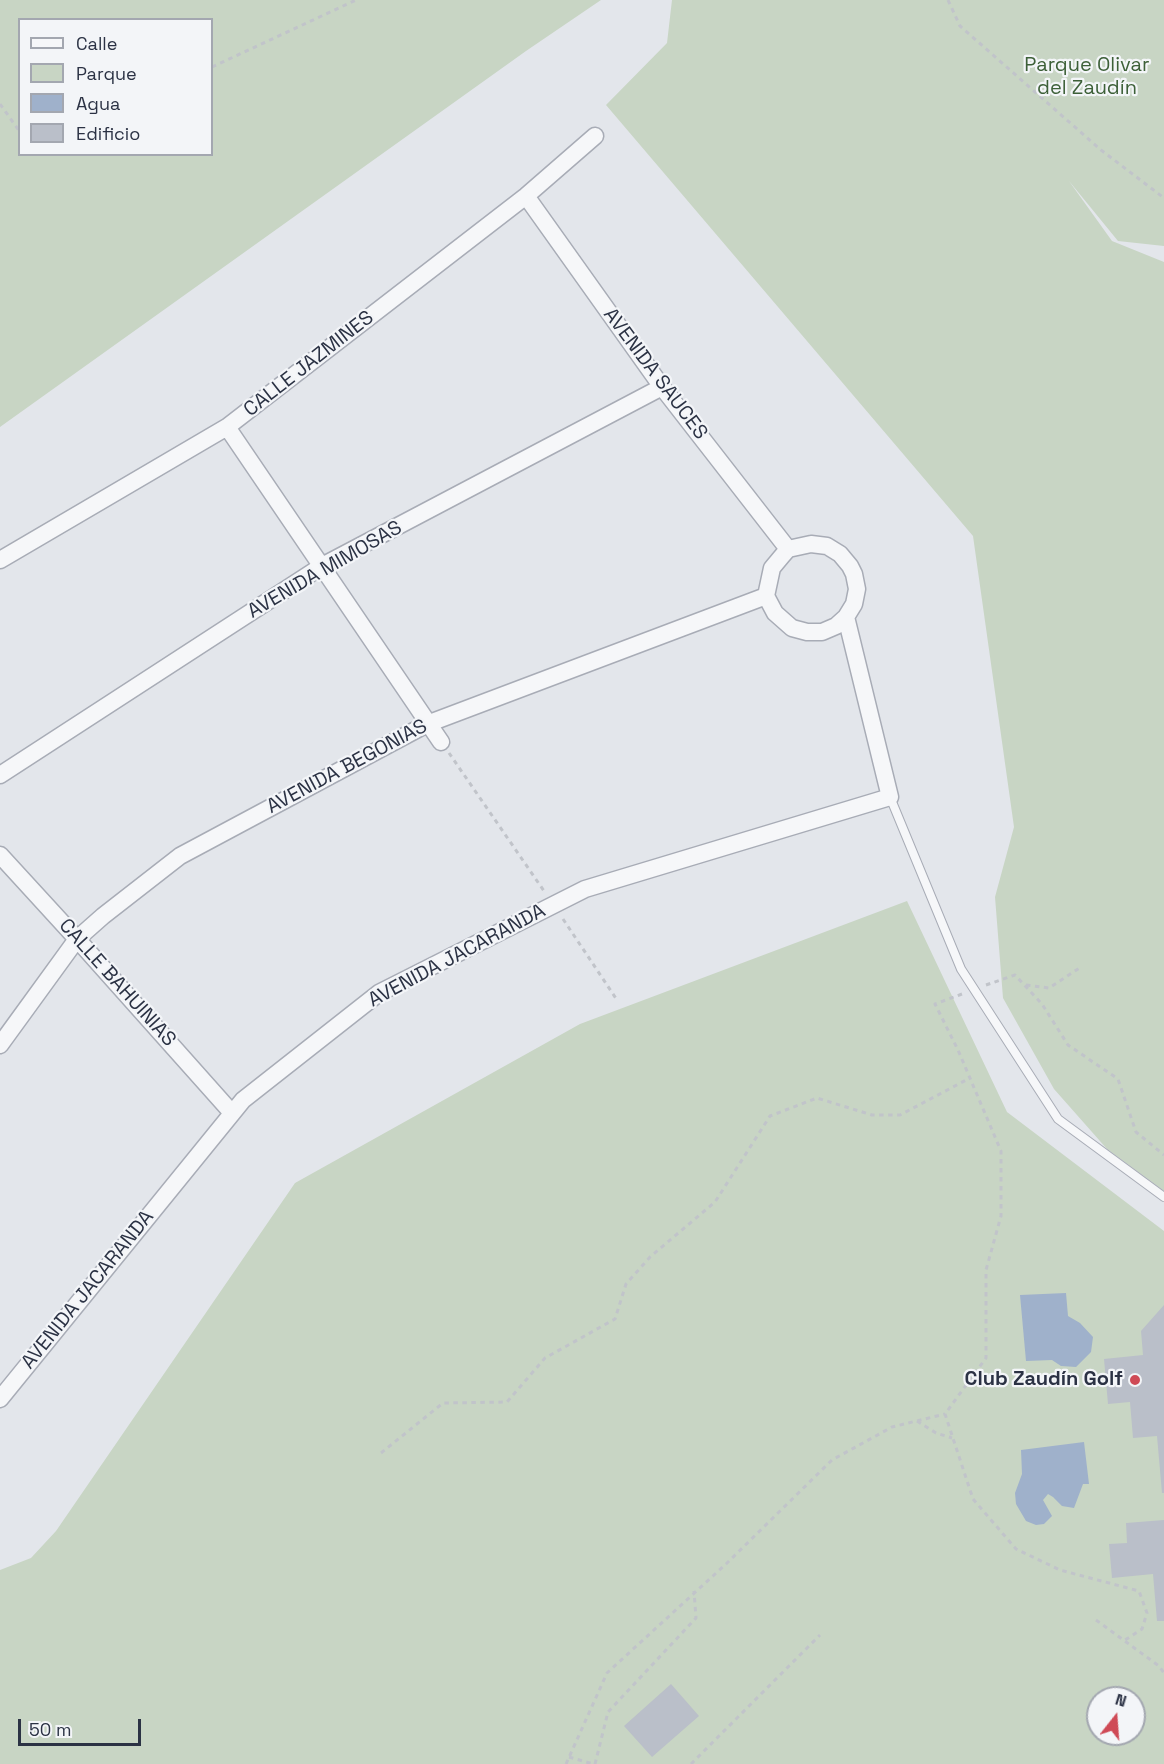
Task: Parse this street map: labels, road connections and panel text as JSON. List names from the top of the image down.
{
  "streets": {
    "street": [
      "CALLE JAZMINES",
      "AVENIDA SAUCES",
      "AVENIDA MIMOSAS",
      "AVENIDA BEGONIAS",
      "AVENIDA JACARANDA",
      "CALLE BAHUINIAS"
    ]
  },
  "crossings": [
    ["CALLE JAZMINES", "AVENIDA SAUCES"],
    ["AVENIDA SAUCES", "AVENIDA MIMOSAS"],
    ["AVENIDA SAUCES", "AVENIDA BEGONIAS"],
    ["AVENIDA BEGONIAS", "CALLE BAHUINIAS"],
    ["AVENIDA JACARANDA", "CALLE BAHUINIAS"]
  ],
  "parks": ["Parque Olivar del Zaudín"],
  "places": ["Club Zaudín Golf"],
  "legend": [
    "Calle",
    "Parque",
    "Agua",
    "Edificio"
  ],
  "scale_bar": "50 m",
  "north": "top"
}
